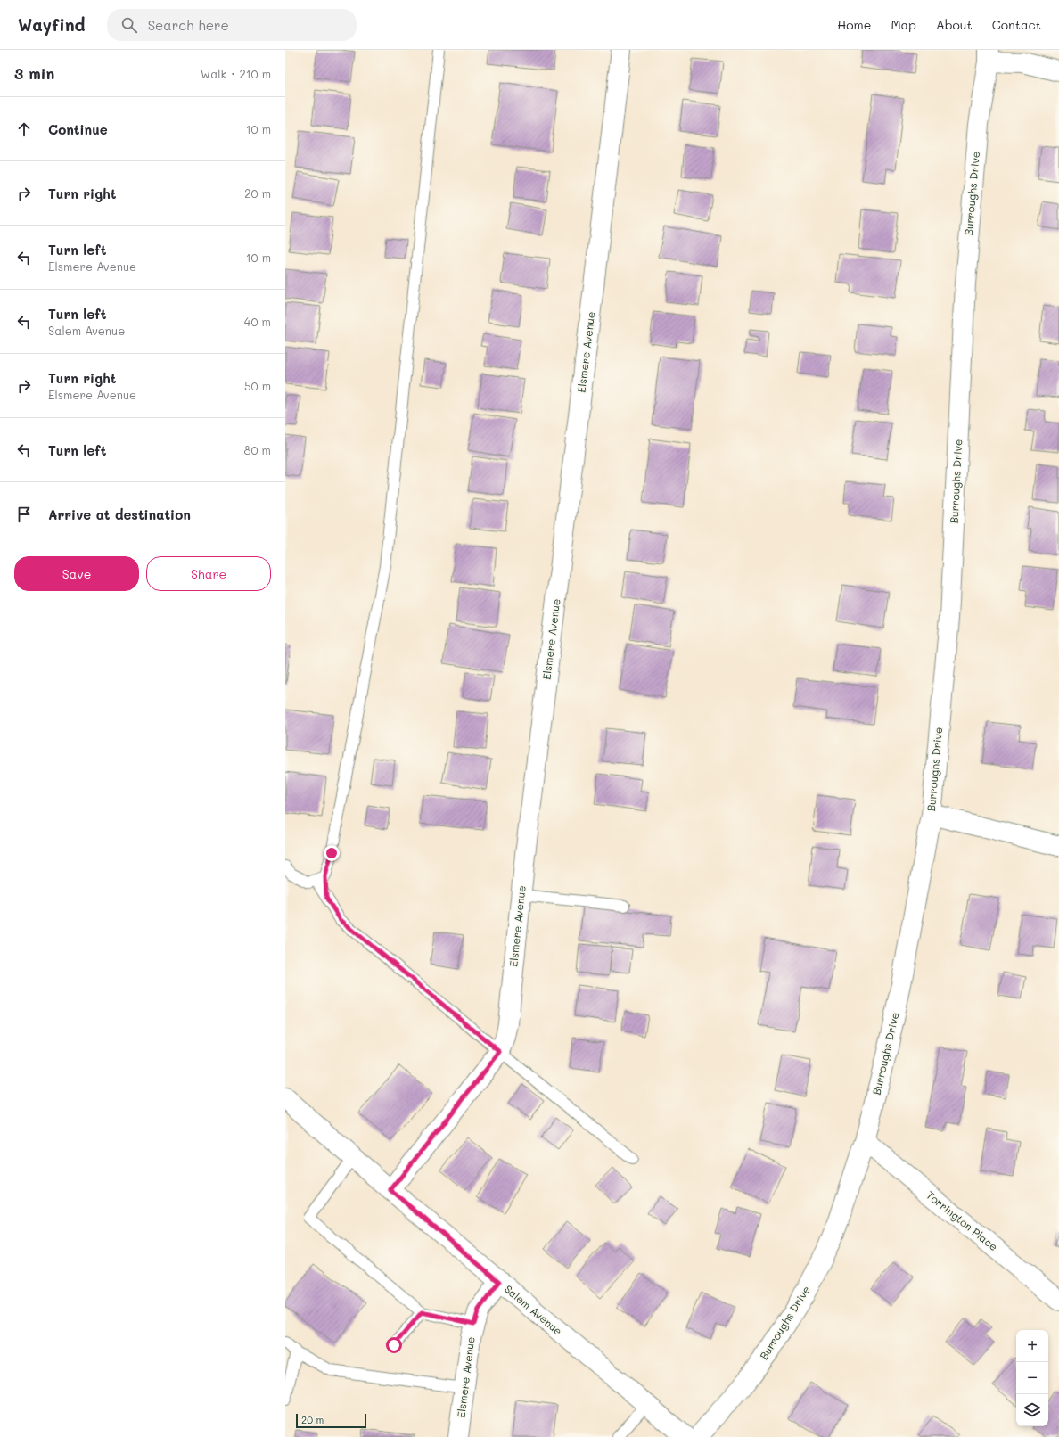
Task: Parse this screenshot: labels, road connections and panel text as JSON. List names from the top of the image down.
{
  "streets": {
    "street": [
      "Burroughs Drive",
      "Elsmere Avenue",
      "Torrington Place",
      "Salem Avenue"
    ]
  },
  "crossings": [
    ["Burroughs Drive", "Torrington Place"],
    ["Elsmere Avenue", "Salem Avenue"]
  ],
  "scale_bar": "20 m",
  "page": {
    "header": "Wayfind",
    "search": "Search here",
    "nav": [
      "Home",
      "Map",
      "About",
      "Contact"
    ],
    "heading": ["3 min", "Walk · 210 m"],
    "list": [
      ["Continue", "10 m"],
      ["Turn right", "20 m"],
      ["Turn left", "Elsmere Avenue", "10 m"],
      ["Turn left", "Salem Avenue", "40 m"],
      ["Turn right", "Elsmere Avenue", "50 m"],
      ["Turn left", "80 m"],
      "Arrive at destination"
    ],
    "buttons": ["Save", "Share"],
    "map_buttons": ["+", "−"],
    "scale": "20 m"
  }
}
